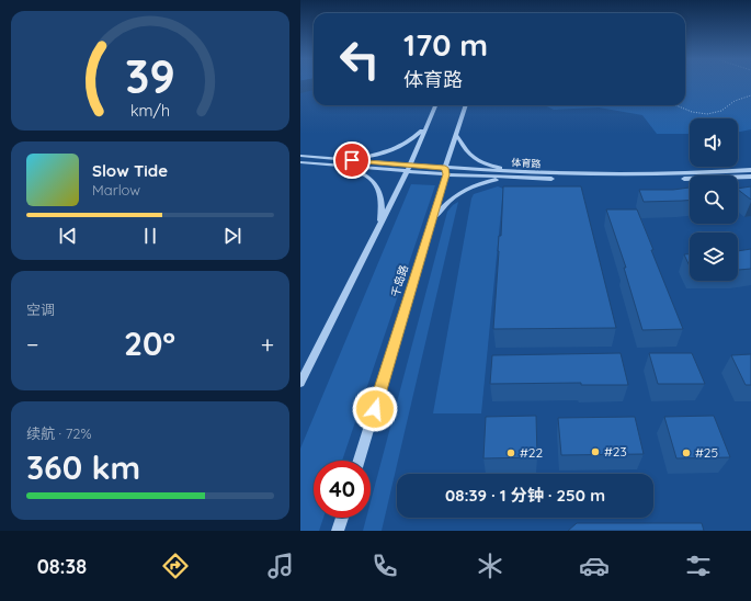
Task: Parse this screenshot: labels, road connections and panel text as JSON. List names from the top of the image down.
{
  "streets": {
    "street": ["体育路", "千岛路"]
  },
  "crossings": [
    ["体育路", "千岛路"]
  ],
  "places": ["#23", "#22", "#25"],
  "page": {
    "turn": ["170 m", "体育路"],
    "song": ["Slow Tide", "Marlow"],
    "tile": [
      "空调",
      ["续航 · 72%", "360 km"]
    ],
    "heat": ["−", "20°", "+"],
    "limit": "40",
    "trip": "08:39 · 1 分钟 · 250 m",
    "tabs": "08:38",
    "gauge": ["39", "km/h"]
  }
}
